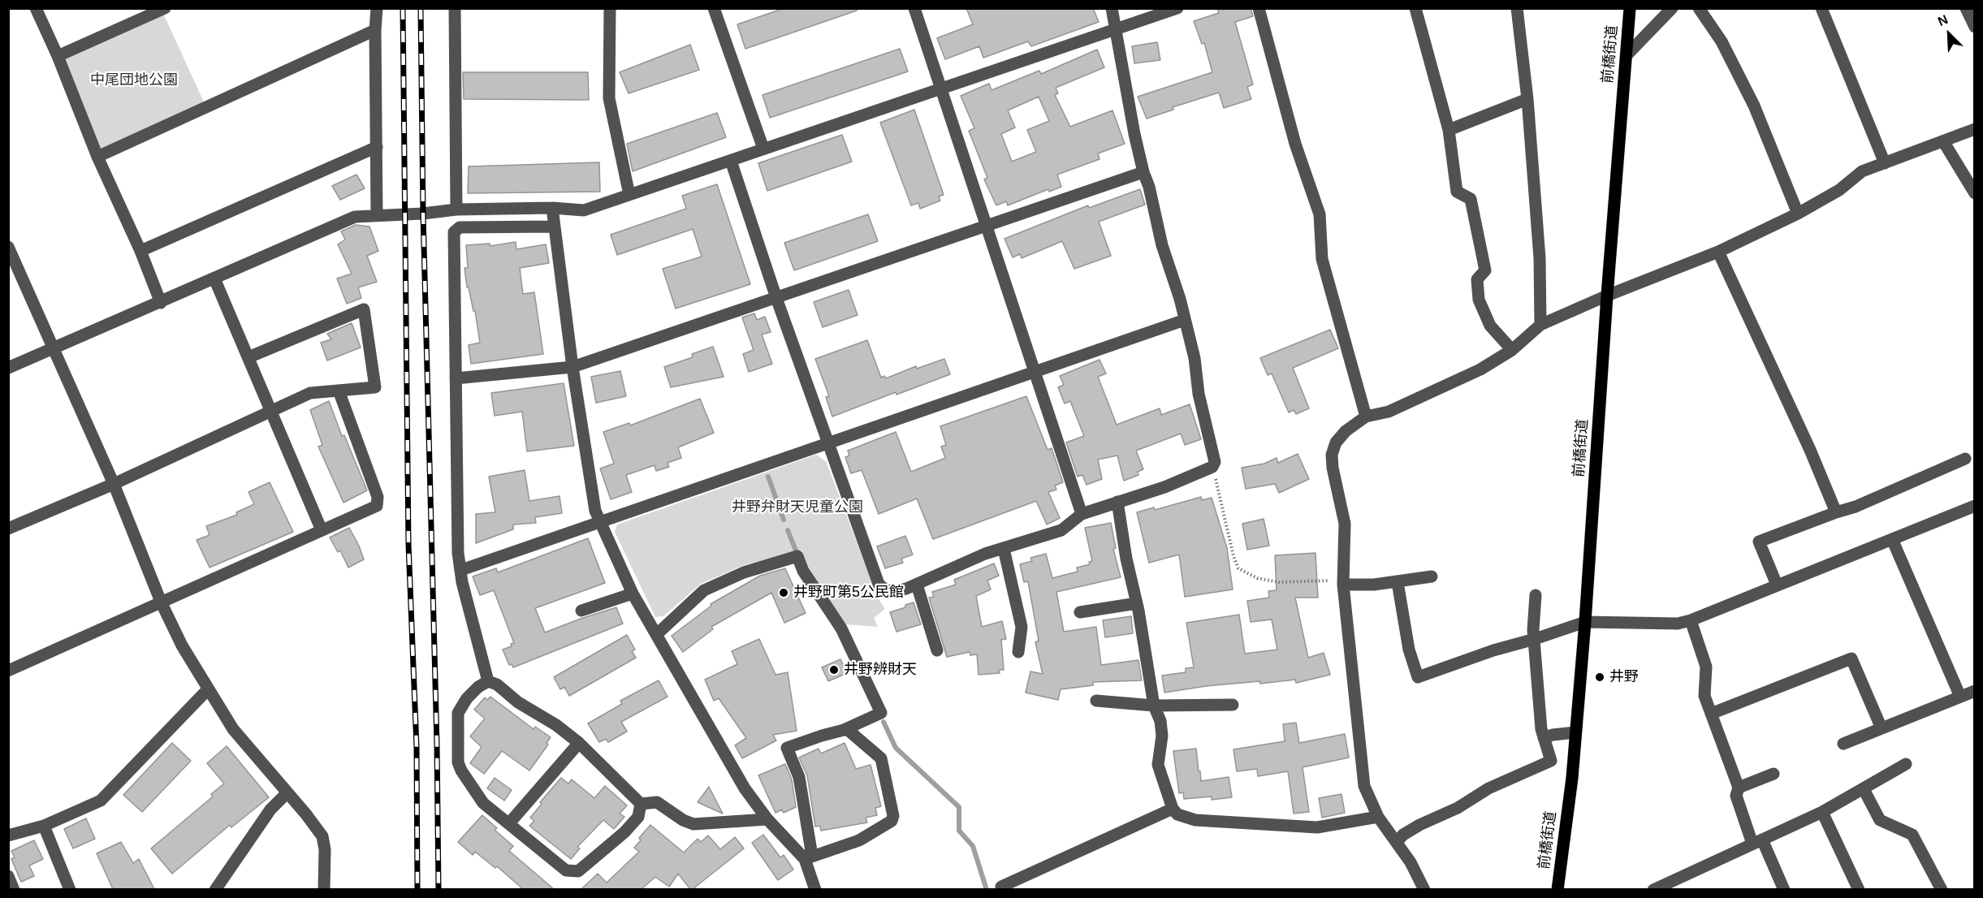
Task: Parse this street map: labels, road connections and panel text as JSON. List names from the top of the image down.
{
  "streets": {
    "main road": ["前橋街道"]
  },
  "parks": ["中尾団地公園", "井野弁財天児童公園"],
  "places": ["井野町第5公民館", "井野辨財天", "井野"],
  "north": "top left"
}
